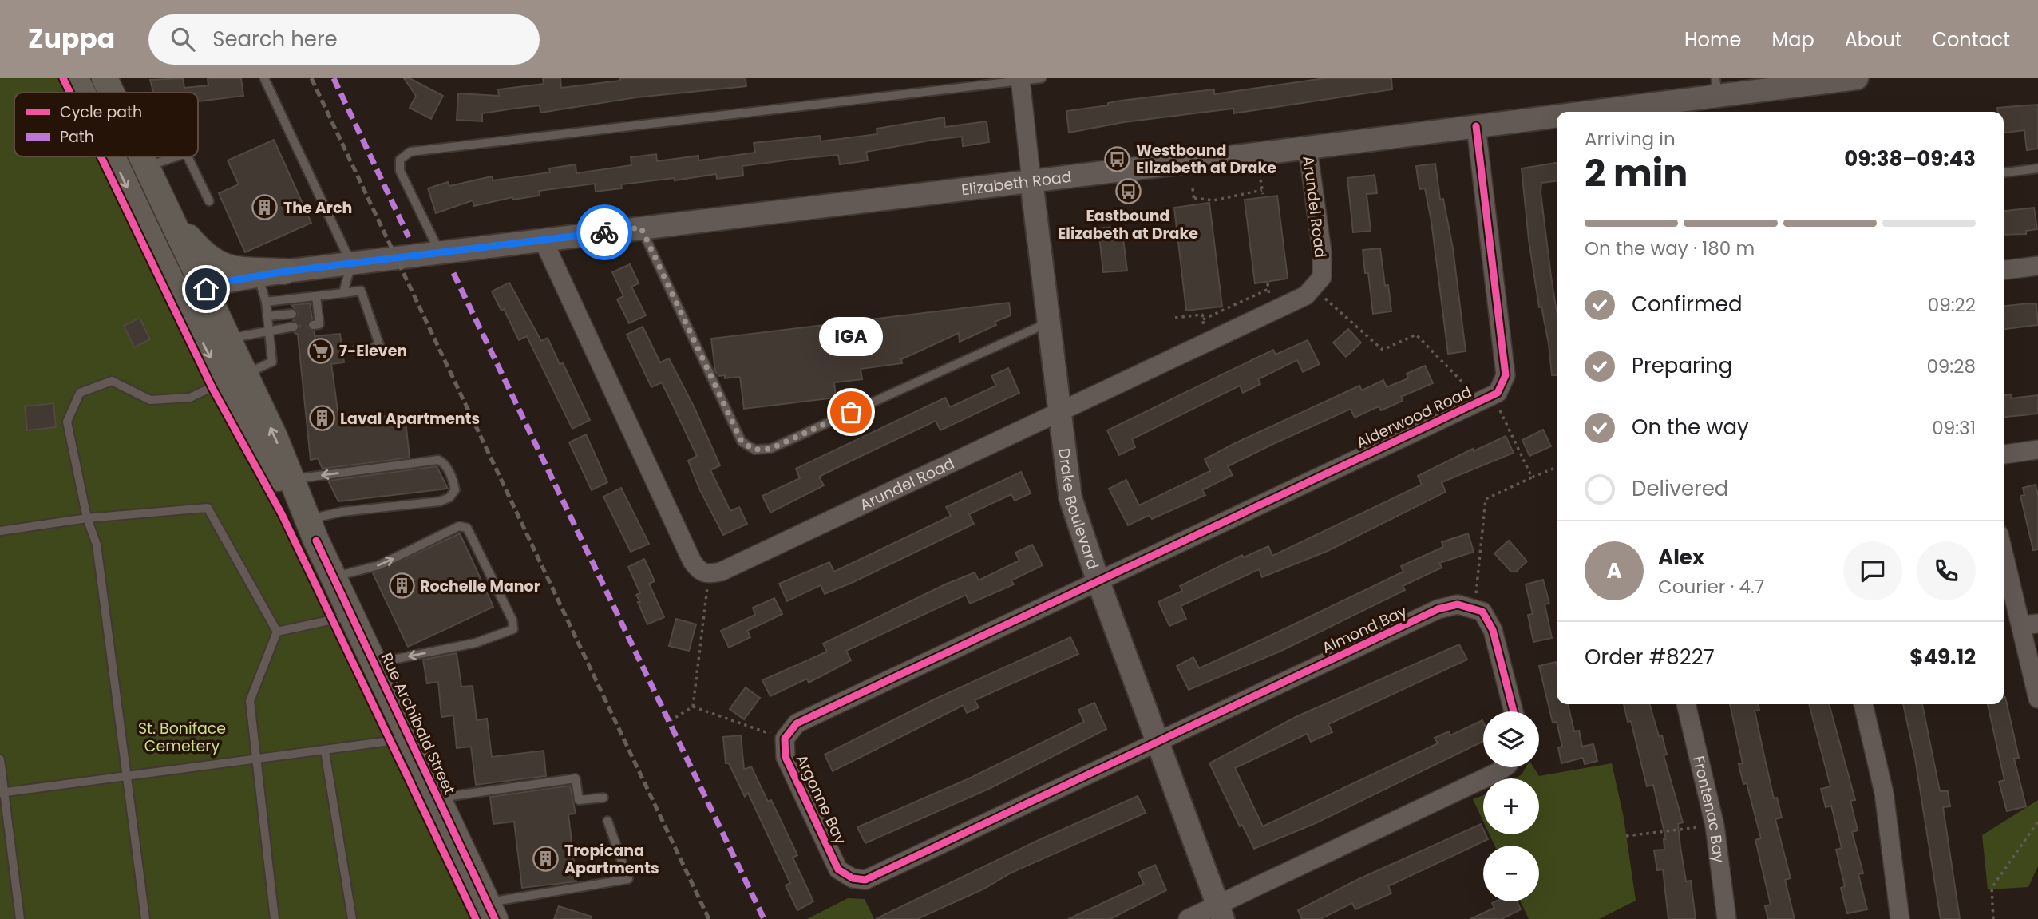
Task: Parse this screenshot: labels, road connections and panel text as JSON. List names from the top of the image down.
{
  "streets": {
    "main road": ["Rue Archibald Street"],
    "street": [
      "Elizabeth Road",
      "Arundel Road",
      "Alderwood Road",
      "Drake Boulevard",
      "Almond Bay",
      "Argonne Bay",
      "Frontenac Bay"
    ]
  },
  "crossings": [
    ["Elizabeth Road", "Arundel Road"],
    ["Elizabeth Road", "Alderwood Road"],
    ["Elizabeth Road", "Drake Boulevard"],
    ["Elizabeth Road", "Rue Archibald Street"],
    ["Arundel Road", "Drake Boulevard"],
    ["Alderwood Road", "Drake Boulevard"],
    ["Alderwood Road", "Argonne Bay"],
    ["Drake Boulevard", "Almond Bay"],
    ["Drake Boulevard", "Argonne Bay"],
    ["Almond Bay", "Argonne Bay"]
  ],
  "parks": ["St. Boniface Cemetery"],
  "places": {
    "bus stop": ["Westbound Elizabeth at Drake", "Eastbound Elizabeth at Drake"],
    "building": [
      "The Arch",
      "Laval Apartments",
      "Rochelle Manor",
      "Tropicana Apartments"
    ],
    "supermarket": ["7-Eleven"],
    "other": ["IGA"]
  },
  "legend": ["Cycle path", "Path"],
  "page": {
    "header": "Zuppa",
    "search": "Search here",
    "nav": [
      "Home",
      "Map",
      "About",
      "Contact"
    ],
    "heading": ["2 min", "Arriving in", "09:38–09:43"],
    "panel": [
      "Alex",
      "Courier · 4.7",
      "Order #8227",
      "$49.12"
    ],
    "bar": "On the way · 180 m",
    "list": [
      ["Confirmed", "09:22"],
      ["Preparing", "09:28"],
      ["On the way", "09:31"],
      "Delivered"
    ],
    "bubble": "IGA",
    "round": "A",
    "map_buttons": ["+", "−"]
  }
}
